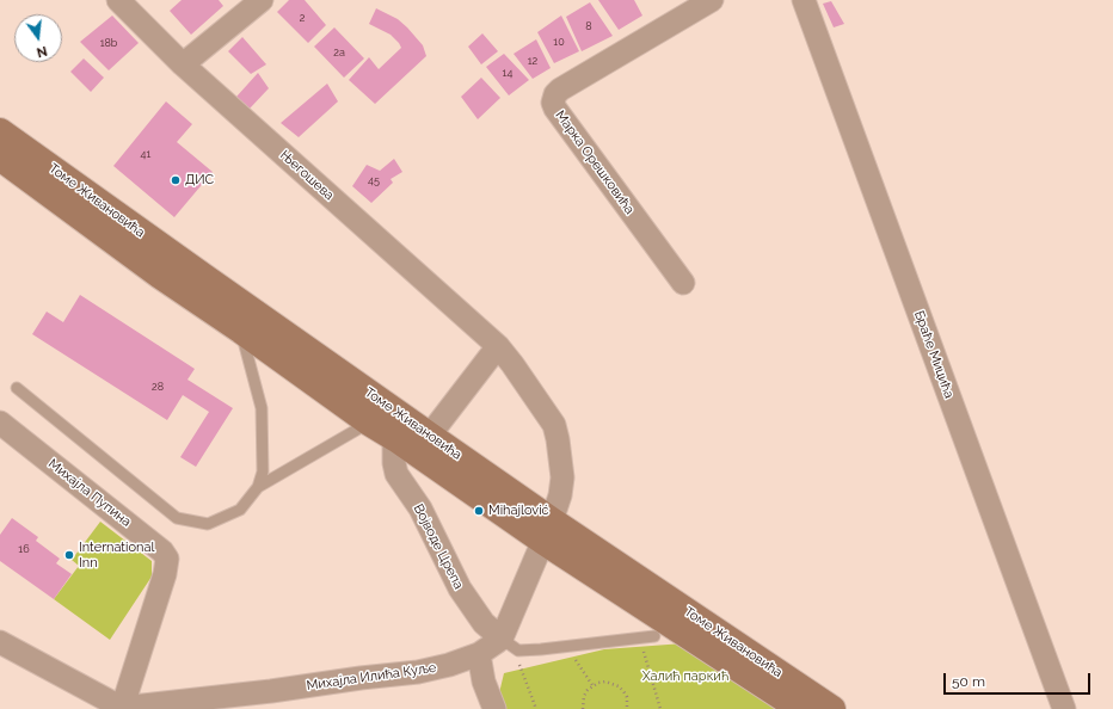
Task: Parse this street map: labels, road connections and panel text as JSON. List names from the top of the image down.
{
  "streets": {
    "main road": ["Томе Живановића"],
    "street": [
      "Марка Орешковића",
      "Његошева",
      "Браће Мицића",
      "Михајла Пупина",
      "Војводе Црепа",
      "Михајла Илића Куље"
    ]
  },
  "crossings": [
    ["Његошева", "Томе Живановића"],
    ["Томе Живановића", "Војводе Црепа"],
    ["Михајла Пупина", "Михајла Илића Куље"],
    ["Војводе Црепа", "Михајла Илића Куље"]
  ],
  "parks": ["Халић паркић"],
  "places": ["ДИС", "Mihajlović", "International Inn"],
  "house_numbers": [
    "2",
    "8",
    "10",
    "18b",
    "2a",
    "12",
    "14",
    "41",
    "45",
    "28",
    "16"
  ],
  "scale_bar": "50 m",
  "north": "bottom"
}
